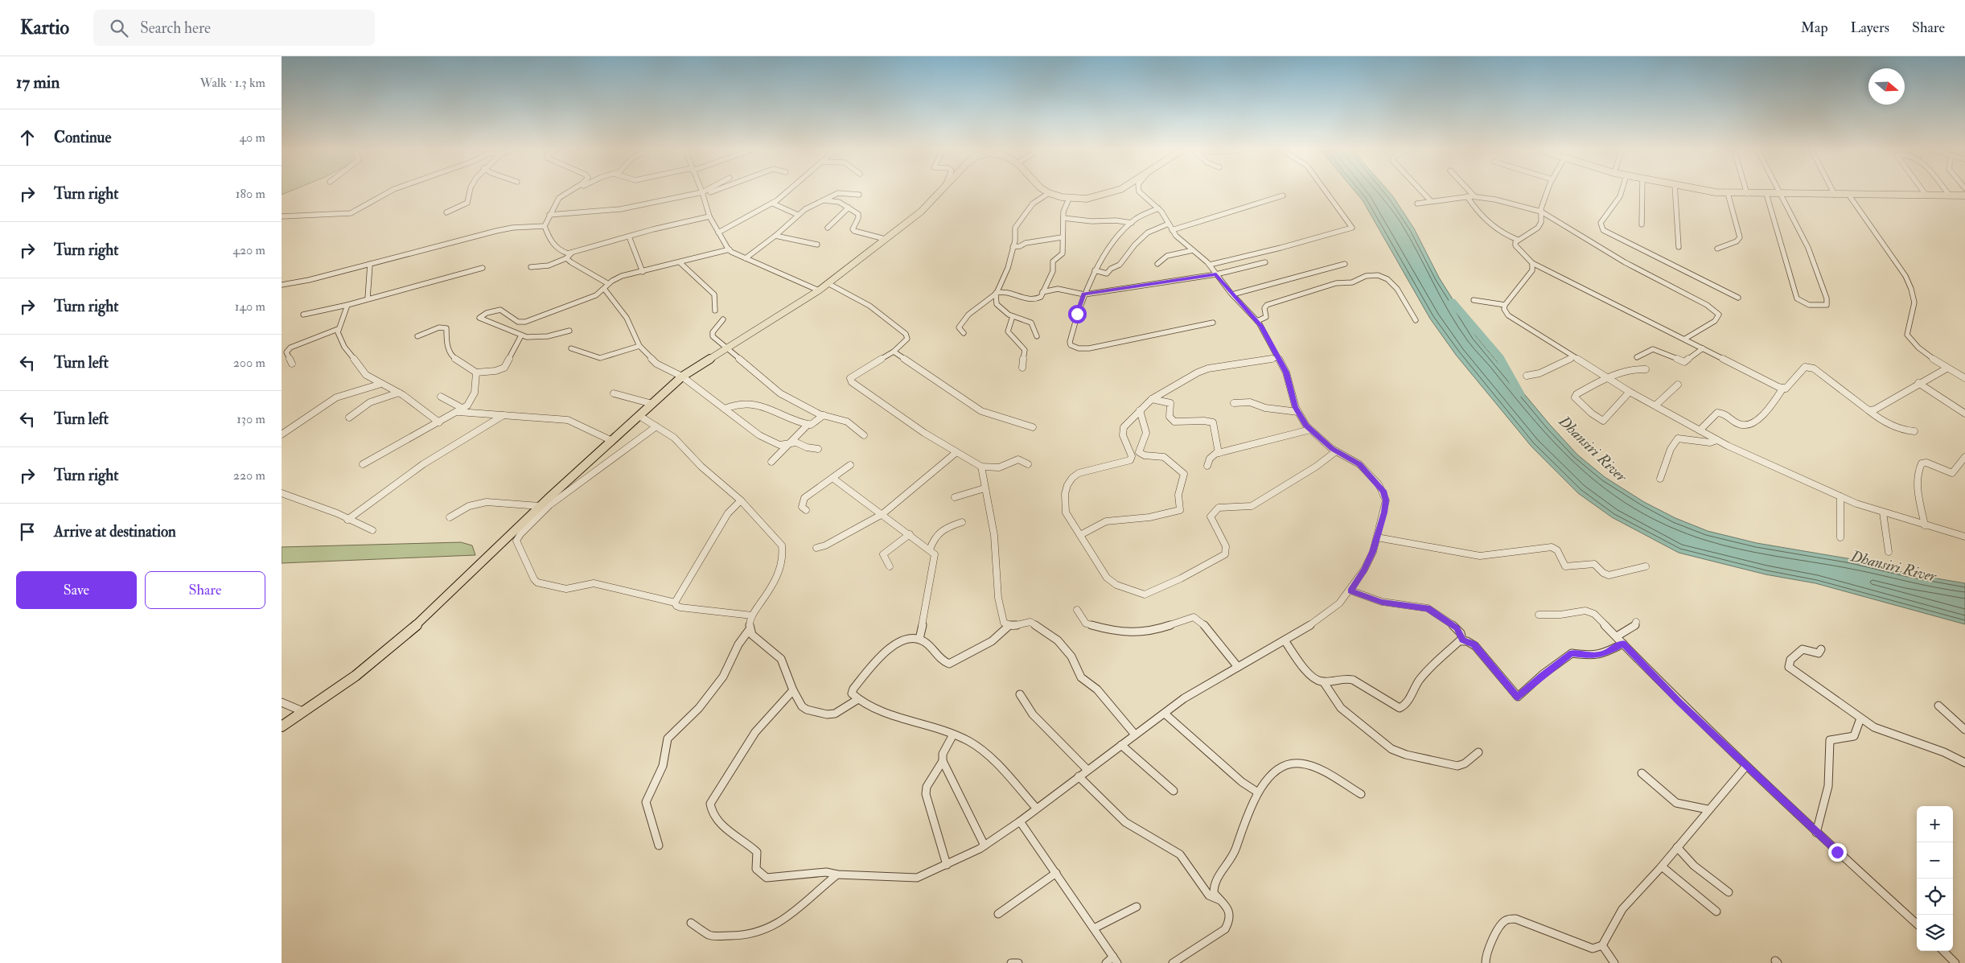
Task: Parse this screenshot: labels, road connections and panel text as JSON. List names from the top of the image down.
{
  "water": ["Dhansiri River"],
  "north": "right",
  "page": {
    "header": "Kartio",
    "search": "Search here",
    "nav": ["Map", "Layers", "Share"],
    "heading": ["17 min", "Walk · 1.3 km"],
    "list": [
      ["Continue", "40 m"],
      ["Turn right", "180 m"],
      ["Turn right", "420 m"],
      ["Turn right", "140 m"],
      ["Turn left", "200 m"],
      ["Turn left", "130 m"],
      ["Turn right", "220 m"],
      "Arrive at destination"
    ],
    "buttons": ["Save", "Share"],
    "map_buttons": ["+", "−"]
  }
}
